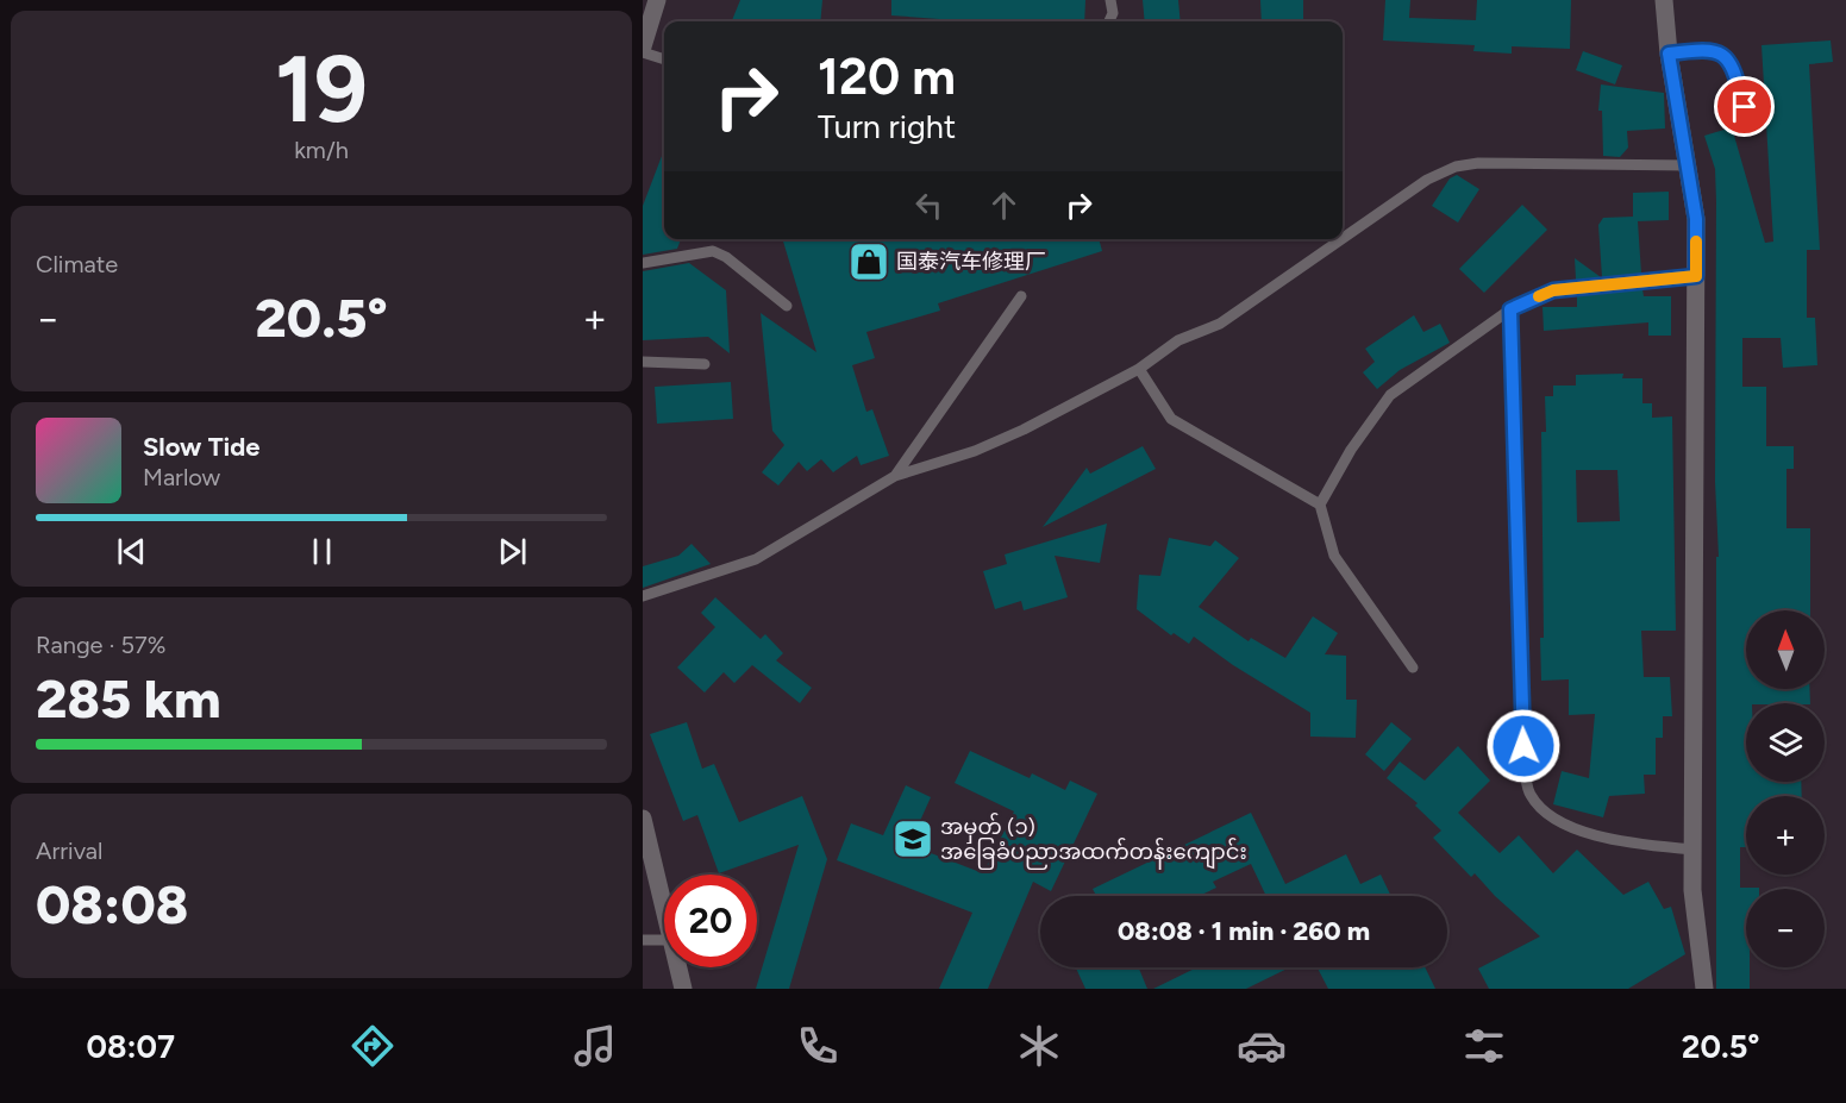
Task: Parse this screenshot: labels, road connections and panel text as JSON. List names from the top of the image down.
{
  "places": {
    "shop": ["国泰汽车修理厂"],
    "school or university": ["အမှတ် (၁) အခြေခံပညာအထက်တန်းကျောင်း"]
  },
  "north": "top",
  "page": {
    "tile": [
      ["19", "km/h"],
      "Climate",
      ["Range · 57%", "285 km"],
      ["Arrival", "08:08"]
    ],
    "turn": ["120 m", "Turn right"],
    "heat": ["−", "20.5°", "+"],
    "song": ["Slow Tide", "Marlow"],
    "map_buttons": ["+", "−"],
    "limit": "20",
    "trip": "08:08 · 1 min · 260 m",
    "tabs": ["08:07", "20.5°"]
  }
}
